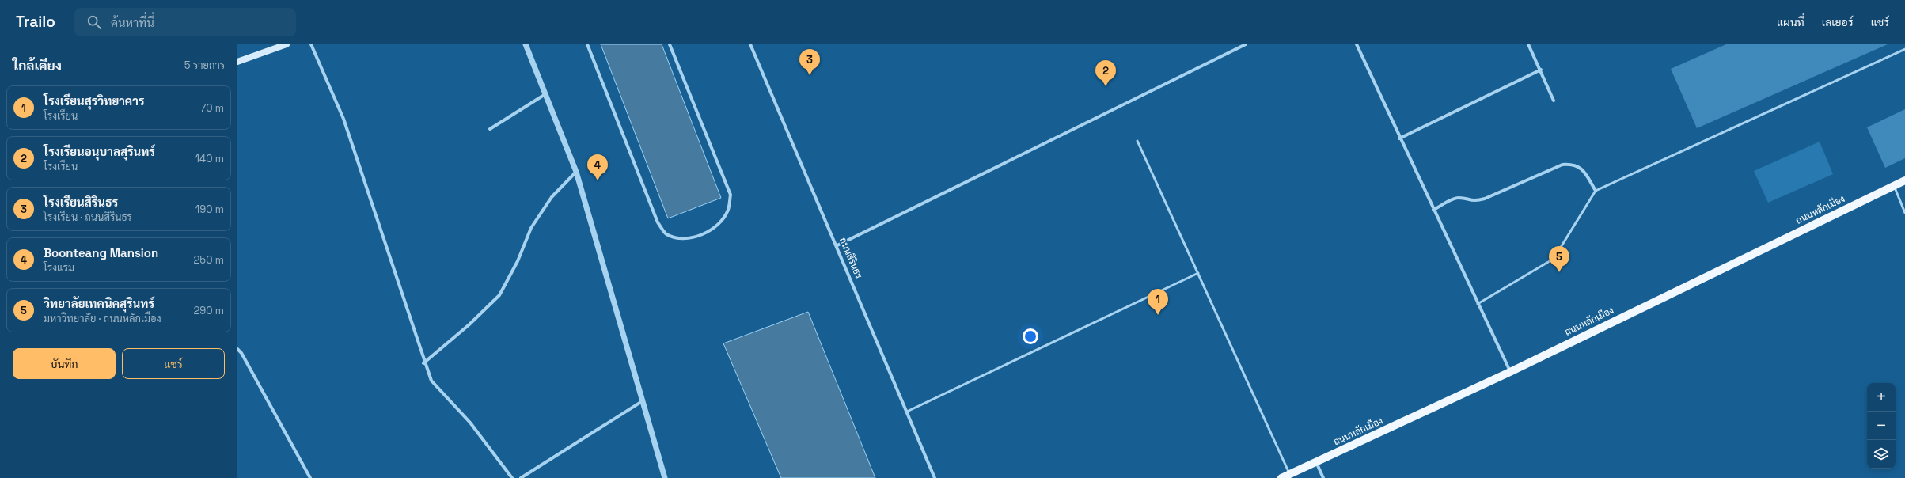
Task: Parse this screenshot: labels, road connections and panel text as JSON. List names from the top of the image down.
{
  "streets": {
    "main road": ["ถนนหลักเมือง"],
    "street": ["ถนนสิรินธร"]
  },
  "page": {
    "header": "Trailo",
    "search": "ค้นหาที่นี่",
    "nav": ["แผนที่", "เลเยอร์", "แชร์"],
    "heading": ["ใกล้เคียง", "5 รายการ"],
    "pins": [
      "3",
      "2",
      "4",
      "5",
      "1"
    ],
    "list": [
      {
        "mark": "1",
        "name": "โรงเรียนสุรวิทยาคาร",
        "note": "โรงเรียน",
        "value": "70 m"
      },
      {
        "mark": "2",
        "name": "โรงเรียนอนุบาลสุรินทร์",
        "note": "โรงเรียน",
        "value": "140 m"
      },
      {
        "mark": "3",
        "name": "โรงเรียนสิรินธร",
        "note": "โรงเรียน · ถนนสิรินธร",
        "value": "190 m"
      },
      {
        "mark": "4",
        "name": "Boonteang Mansion",
        "note": "โรงแรม",
        "value": "250 m"
      },
      {
        "mark": "5",
        "name": "วิทยาลัยเทคนิคสุรินทร์",
        "note": "มหาวิทยาลัย · ถนนหลักเมือง",
        "value": "290 m"
      }
    ],
    "buttons": ["บันทึก", "แชร์"],
    "map_buttons": ["+", "−"]
  }
}
